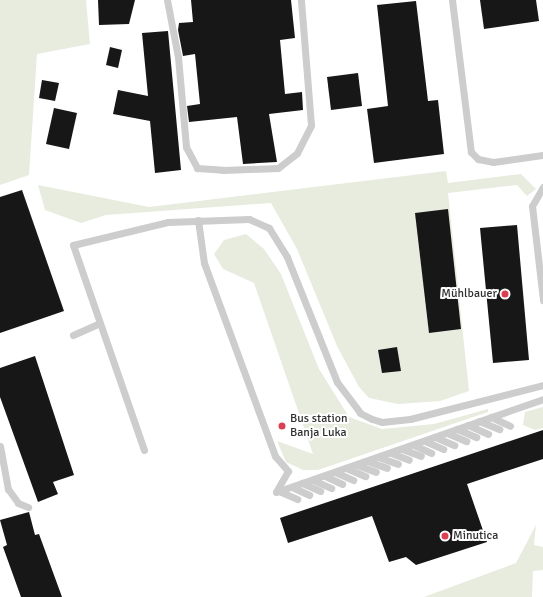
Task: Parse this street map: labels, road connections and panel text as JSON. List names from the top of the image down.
{
  "places": ["Mühlbauer", "Bus station Banja Luka", "Minutica"]
}
